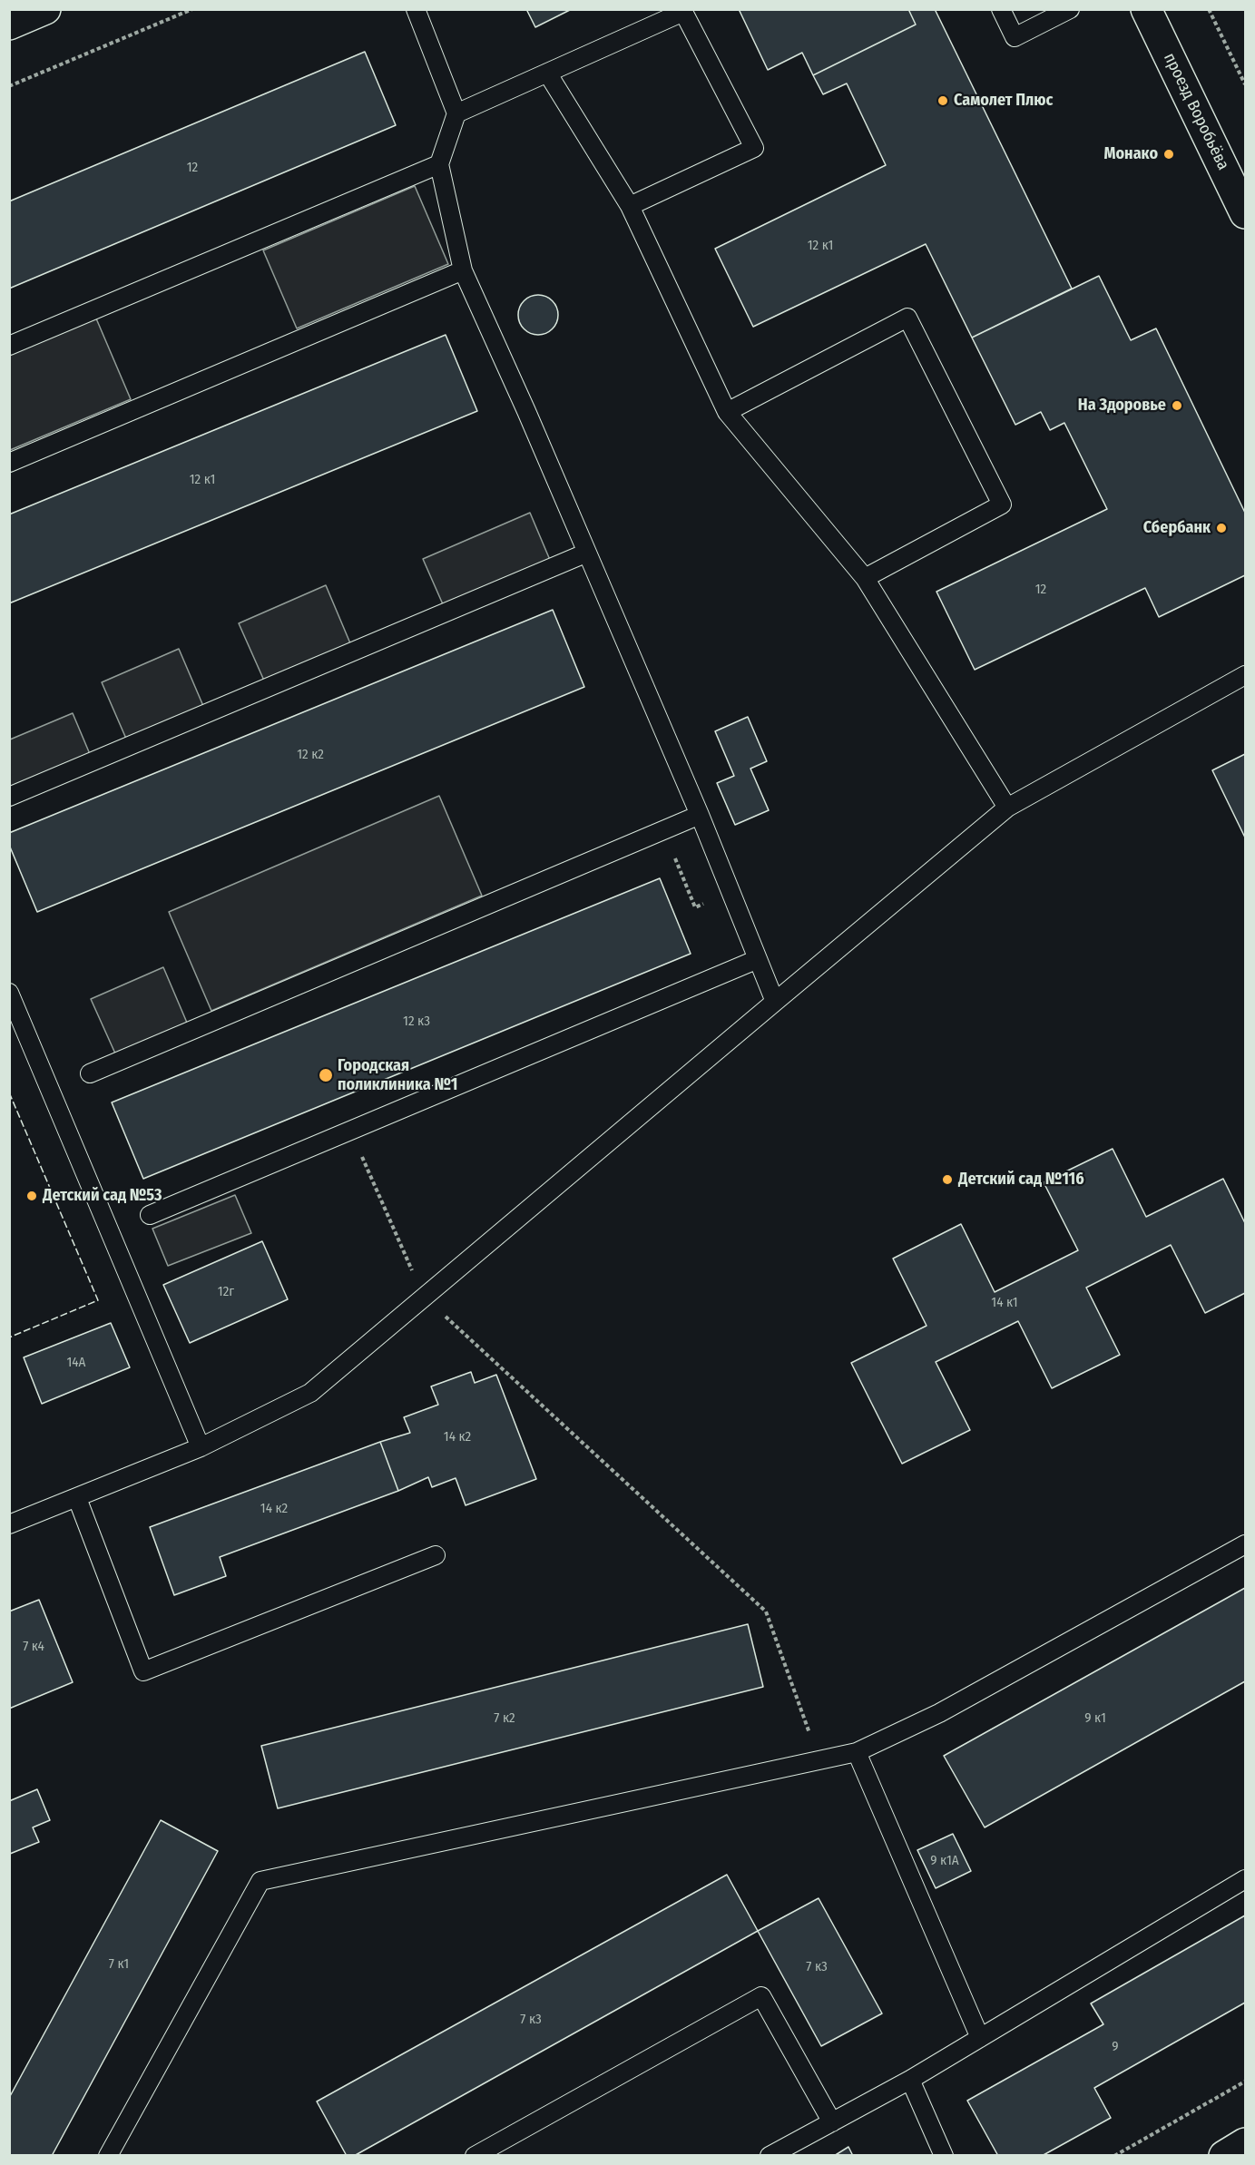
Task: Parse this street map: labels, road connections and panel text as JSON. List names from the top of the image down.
{
  "streets": {
    "main road": ["проезд Воробьёва"]
  },
  "places": [
    "Самолет Плюс",
    "Монако",
    "На Здоровье",
    "Сбербанк",
    "Городская поликлиника №1",
    "Детский сад №116",
    "Детский сад №53"
  ],
  "house_numbers": [
    "12",
    "12 к1",
    "12 к1",
    "12",
    "12 к2",
    "12 к3",
    "12г",
    "14 к1",
    "14А",
    "14 к2",
    "14 к2",
    "7 к4",
    "7 к2",
    "9 к1",
    "9 к1А",
    "7 к1",
    "7 к3",
    "7 к3",
    "9"
  ]
}
